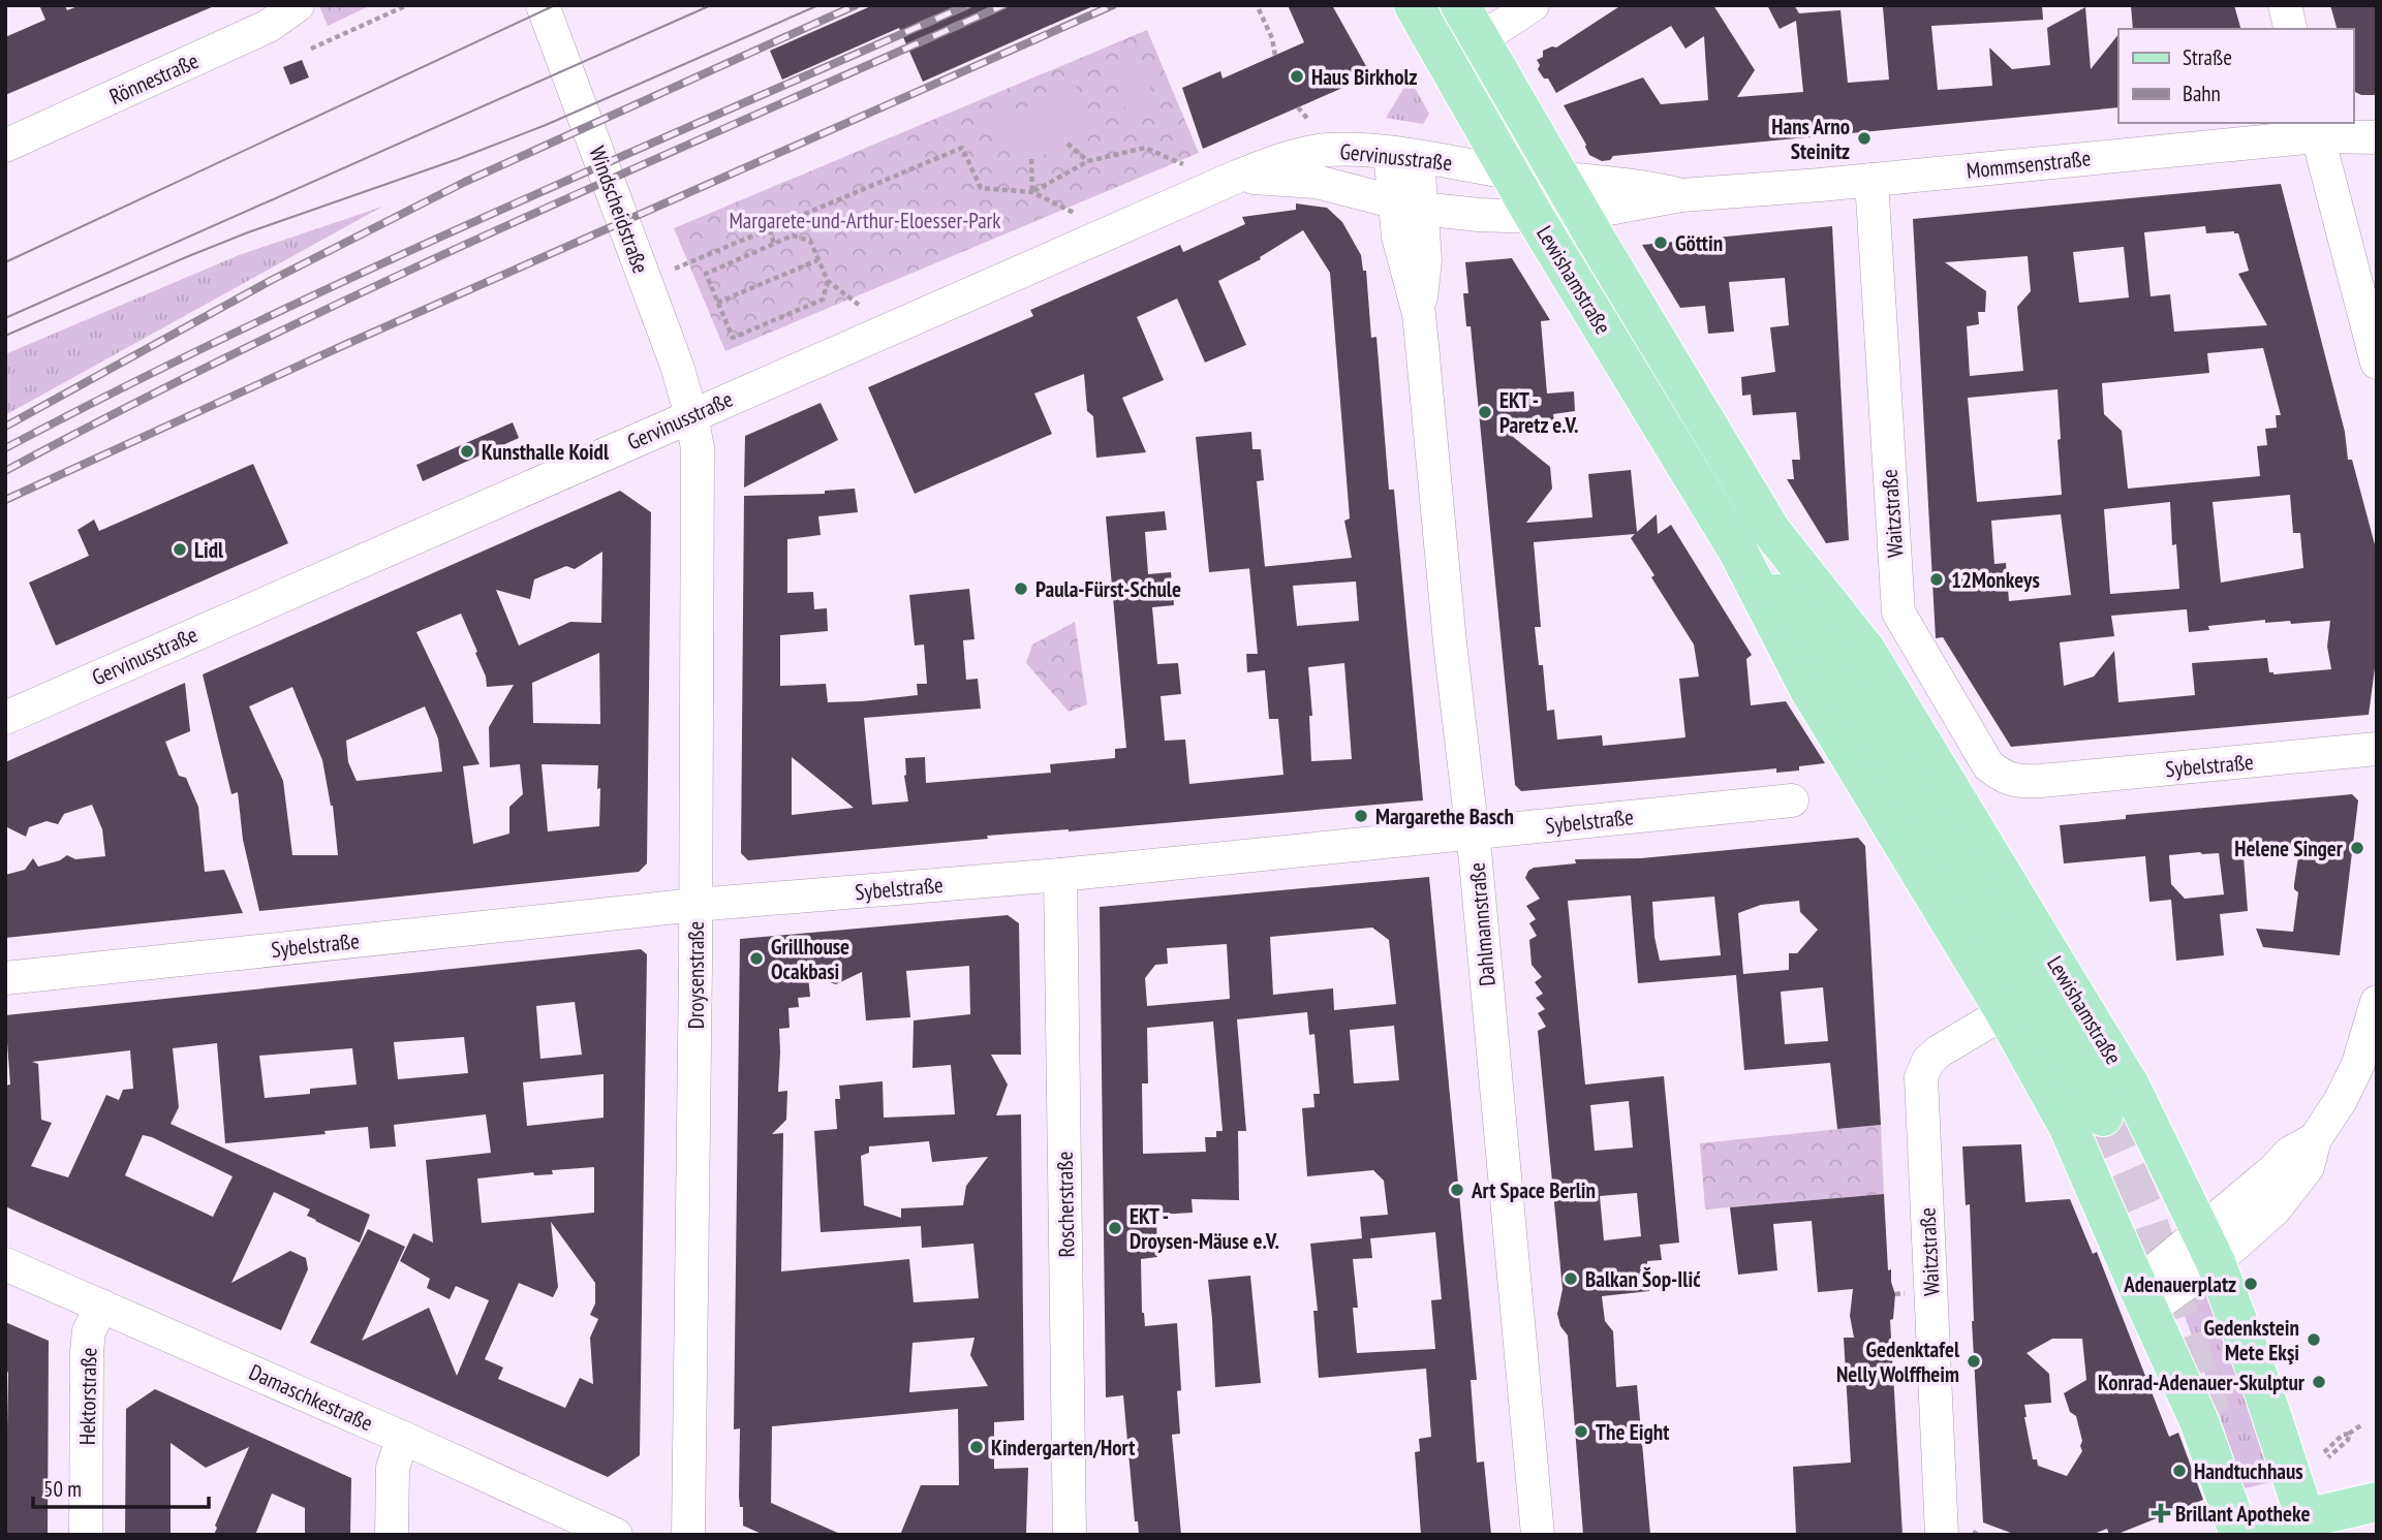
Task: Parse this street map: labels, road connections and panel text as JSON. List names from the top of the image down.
{
  "streets": {
    "main road": ["Lewishamstraße"],
    "street": [
      "Rönnestraße",
      "Gervinusstraße",
      "Mommsenstraße",
      "Windscheidstraße",
      "Waitzstraße",
      "Sybelstraße",
      "Dahlmannstraße",
      "Droysenstraße",
      "Roscherstraße",
      "Hektorstraße",
      "Damaschkestraße"
    ]
  },
  "crossings": [
    ["Gervinusstraße", "Mommsenstraße"],
    ["Gervinusstraße", "Windscheidstraße"],
    ["Gervinusstraße", "Lewishamstraße"],
    ["Gervinusstraße", "Dahlmannstraße"],
    ["Gervinusstraße", "Droysenstraße"],
    ["Mommsenstraße", "Lewishamstraße"],
    ["Mommsenstraße", "Waitzstraße"],
    ["Windscheidstraße", "Droysenstraße"],
    ["Lewishamstraße", "Waitzstraße"],
    ["Waitzstraße", "Sybelstraße"],
    ["Sybelstraße", "Dahlmannstraße"],
    ["Sybelstraße", "Droysenstraße"],
    ["Sybelstraße", "Roscherstraße"],
    ["Hektorstraße", "Damaschkestraße"]
  ],
  "parks": ["Margarete-und-Arthur-Eloesser-Park"],
  "places": {
    "other": [
      "Haus Birkholz",
      "Hans Arno Steinitz",
      "Göttin",
      "EKT - Paretz e.V.",
      "Kunsthalle Koidl",
      "Lidl",
      "12Monkeys",
      "Paula-Fürst-Schule",
      "Margarethe Basch",
      "Helene Singer",
      "Grillhouse Ocakbasi",
      "Art Space Berlin",
      "EKT - Droysen-Mäuse e.V.",
      "Balkan Šop-Ilić",
      "Adenauerplatz",
      "Gedenkstein Mete Ekşi",
      "Gedenktafel Nelly Wolffheim",
      "Konrad-Adenauer-Skulptur",
      "The Eight",
      "Kindergarten/Hort",
      "Handtuchhaus"
    ],
    "health": ["Brillant Apotheke"]
  },
  "legend": ["Straße", "Bahn"],
  "scale_bar": "50 m"
}
